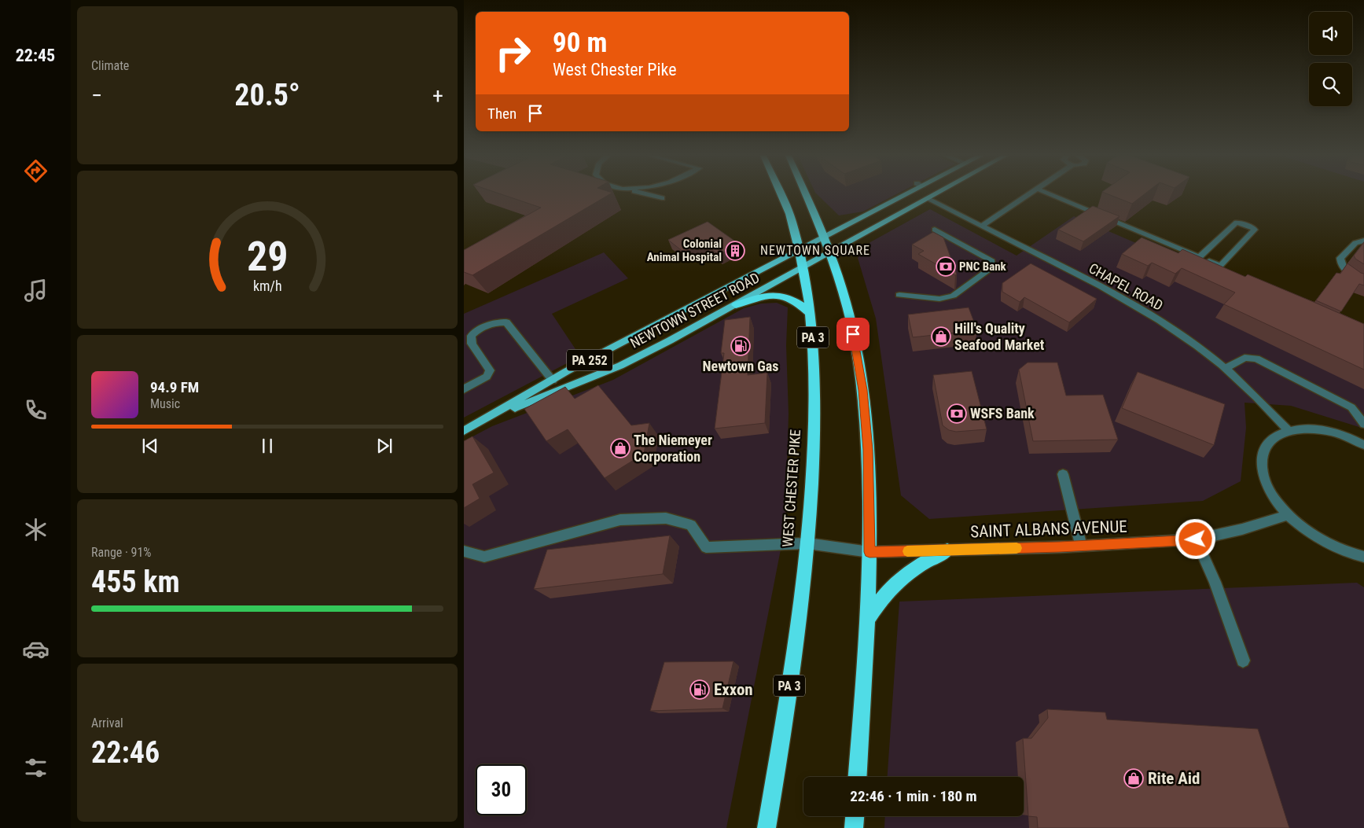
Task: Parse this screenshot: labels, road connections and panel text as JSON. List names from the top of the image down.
{
  "streets": {
    "highway": ["PA 3", "WEST CHESTER PIKE"],
    "main road": ["NEWTOWN STREET ROAD", "PA 252"],
    "street": ["CHAPEL ROAD", "SAINT ALBANS AVENUE"]
  },
  "crossings": [
    ["CHAPEL ROAD", "NEWTOWN STREET ROAD"],
    ["NEWTOWN STREET ROAD", "PA 252"],
    ["NEWTOWN STREET ROAD", "WEST CHESTER PIKE"],
    ["WEST CHESTER PIKE", "SAINT ALBANS AVENUE"]
  ],
  "districts": ["NEWTOWN SQUARE"],
  "places": {
    "building": ["Colonial Animal Hospital"],
    "bank": ["PNC Bank", "WSFS Bank"],
    "shop": ["Hill's Quality Seafood Market", "The Niemeyer Corporation", "Rite Aid"],
    "fuel station": ["Newtown Gas", "Exxon"]
  },
  "page": {
    "tabs": "22:45",
    "tile": [
      "Climate",
      ["Range · 91%", "455 km"],
      ["Arrival", "22:46"]
    ],
    "turn": ["90 m", "West Chester Pike"],
    "heat": ["−", "20.5°", "+"],
    "then": "Then",
    "song": ["94.9 FM", "Music"],
    "limit": "30",
    "trip": "22:46 · 1 min · 180 m",
    "gauge": ["29", "km/h"]
  }
}
